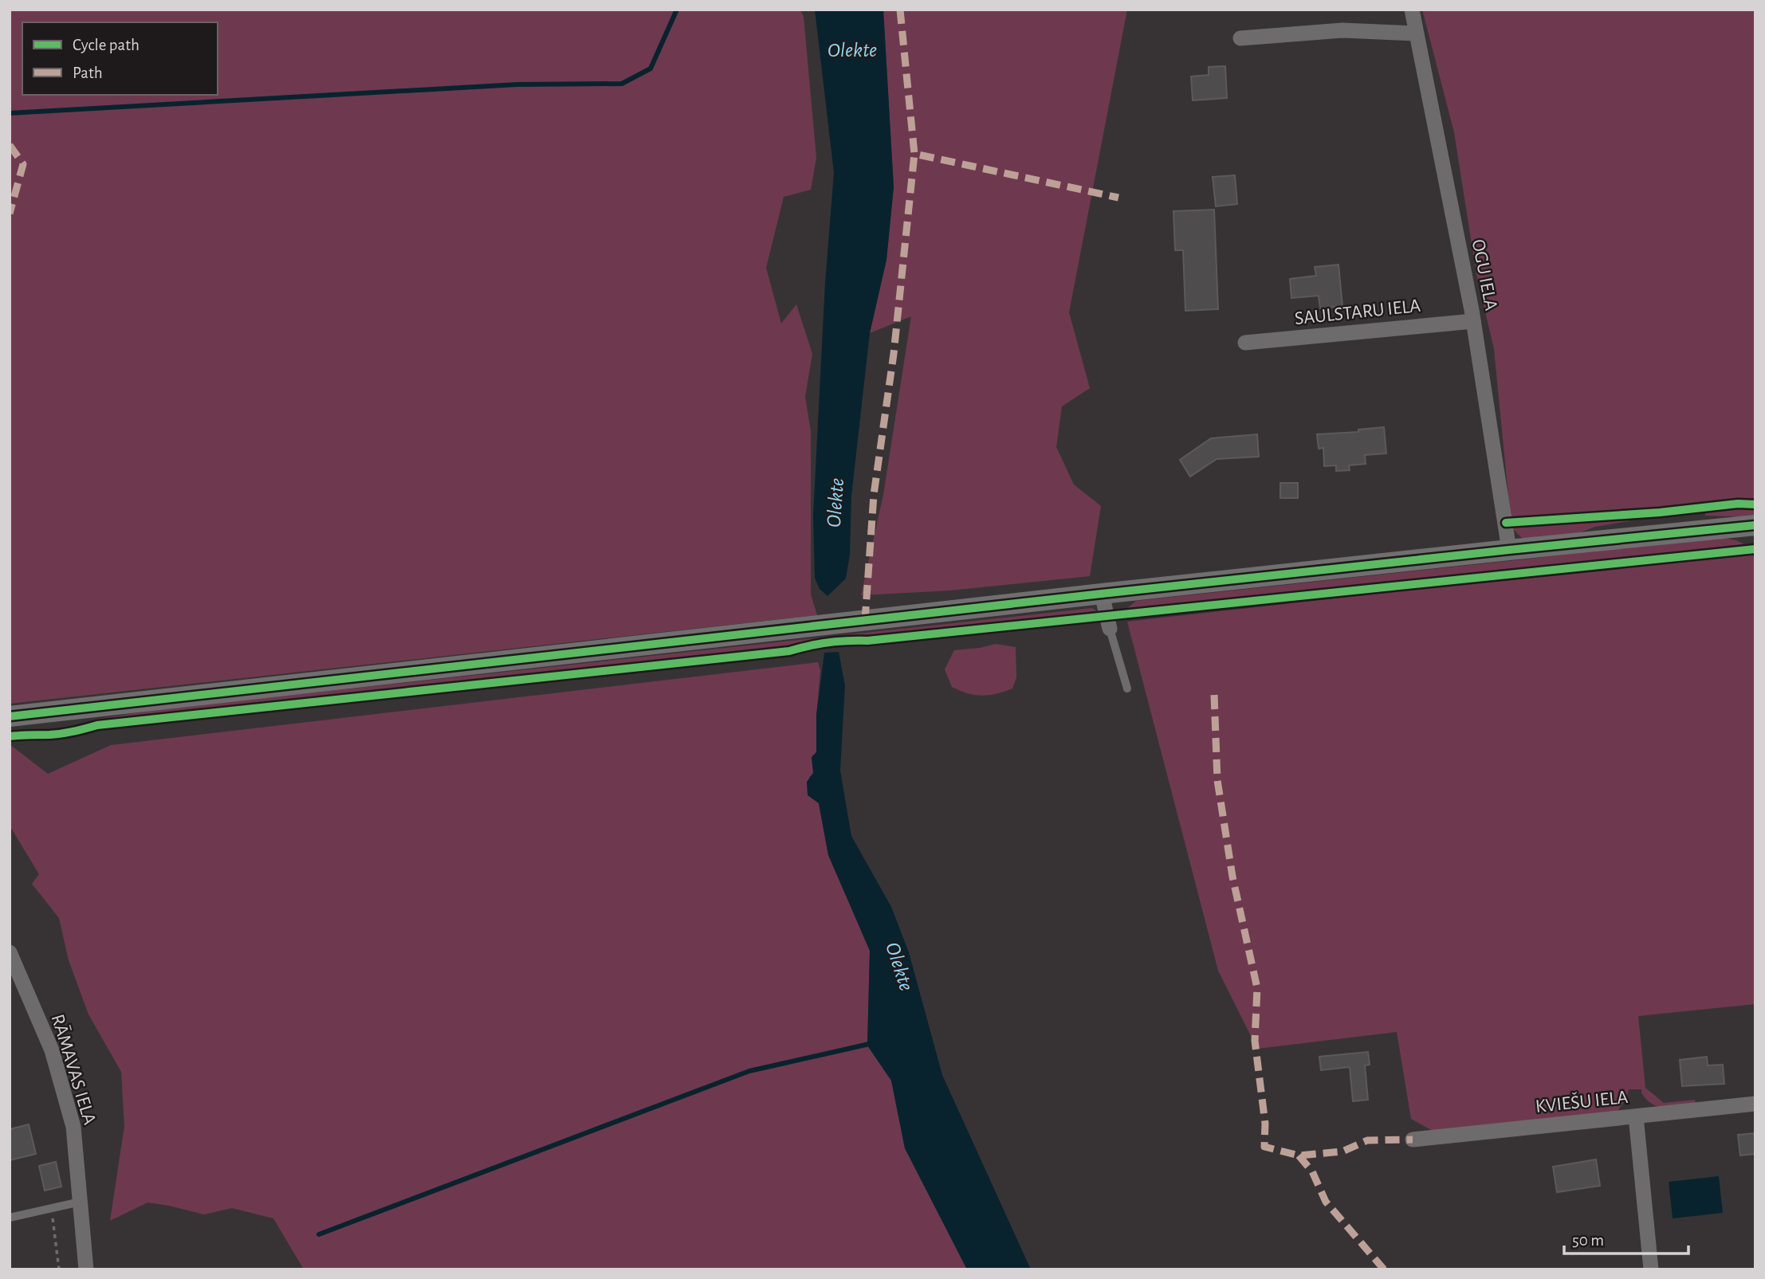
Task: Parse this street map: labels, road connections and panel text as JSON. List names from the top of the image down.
{
  "streets": {
    "street": [
      "OGU IELA",
      "SAULSTARU IELA",
      "RĀMAVAS IELA",
      "KVIEŠU IELA"
    ]
  },
  "crossings": [
    ["OGU IELA", "SAULSTARU IELA"]
  ],
  "water": ["Olekte"],
  "legend": ["Cycle path", "Path"],
  "scale_bar": "50 m"
}
